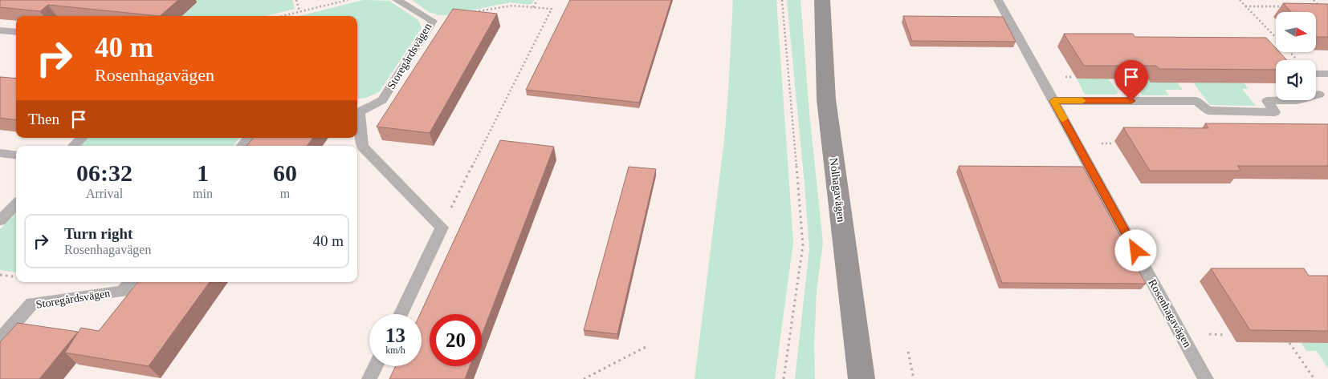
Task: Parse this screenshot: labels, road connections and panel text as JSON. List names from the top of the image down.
{
  "streets": {
    "street": ["Nolhagavägen"],
    "lane": ["Storegårdsvägen", "Rosenhagavägen"]
  },
  "north": "right",
  "page": {
    "turn": ["40 m", "Rosenhagavägen"],
    "then": "Then",
    "eta": [
      "06:32",
      "Arrival",
      "1",
      "min",
      "60",
      "m"
    ],
    "list": [
      {
        "name": "Turn right",
        "note": "Rosenhagavägen",
        "value": "40 m"
      }
    ],
    "speed": "13 km/h",
    "limit": "20"
  }
}
